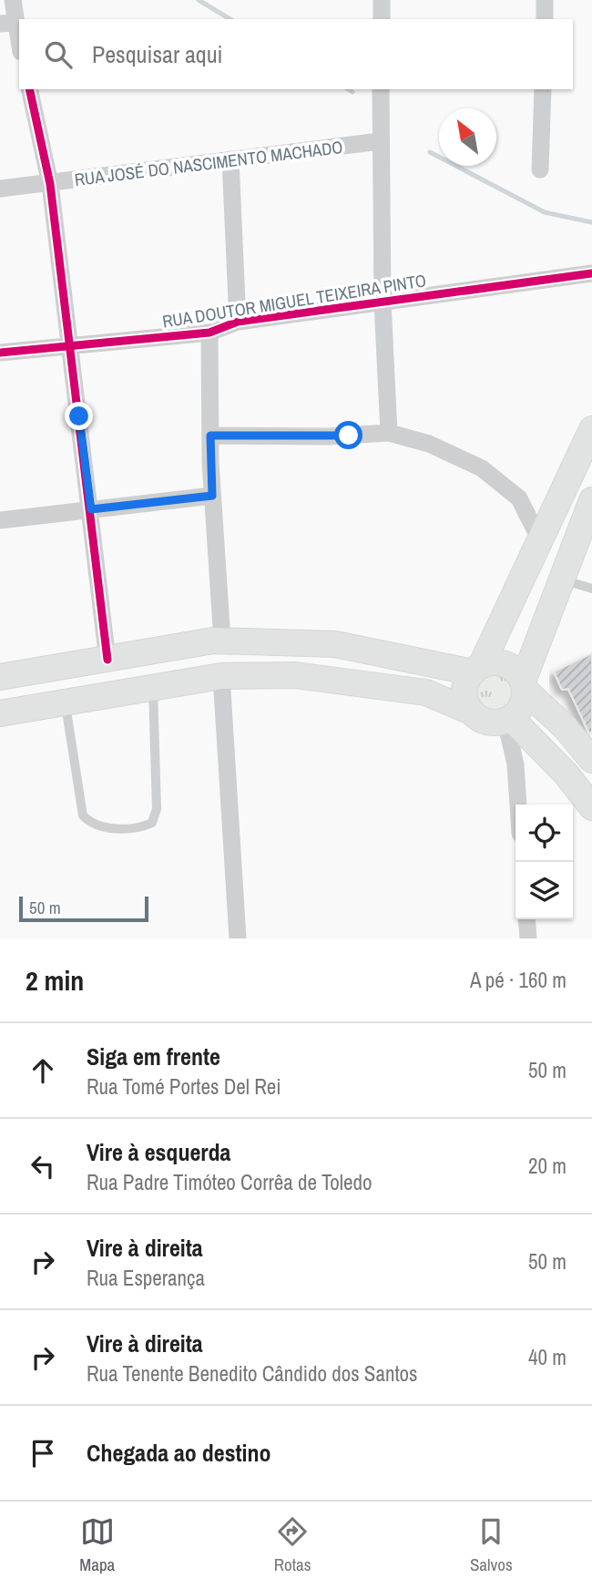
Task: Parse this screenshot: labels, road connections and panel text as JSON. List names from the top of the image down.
{
  "streets": {
    "street": ["RUA JOSÉ DO NASCIMENTO MACHADO", "RUA DOUTOR MIGUEL TEIXEIRA PINTO"]
  },
  "scale_bar": "50 m",
  "north": "top left",
  "page": {
    "search": "Pesquisar aqui",
    "scale": "50 m",
    "heading": ["2 min", "A pé · 160 m"],
    "list": [
      ["Siga em frente", "Rua Tomé Portes Del Rei", "50 m"],
      ["Vire à esquerda", "Rua Padre Timóteo Corrêa de Toledo", "20 m"],
      ["Vire à direita", "Rua Esperança", "50 m"],
      ["Vire à direita", "Rua Tenente Benedito Cândido dos Santos", "40 m"],
      "Chegada ao destino"
    ],
    "nav": ["Mapa", "Rotas", "Salvos"]
  }
}
